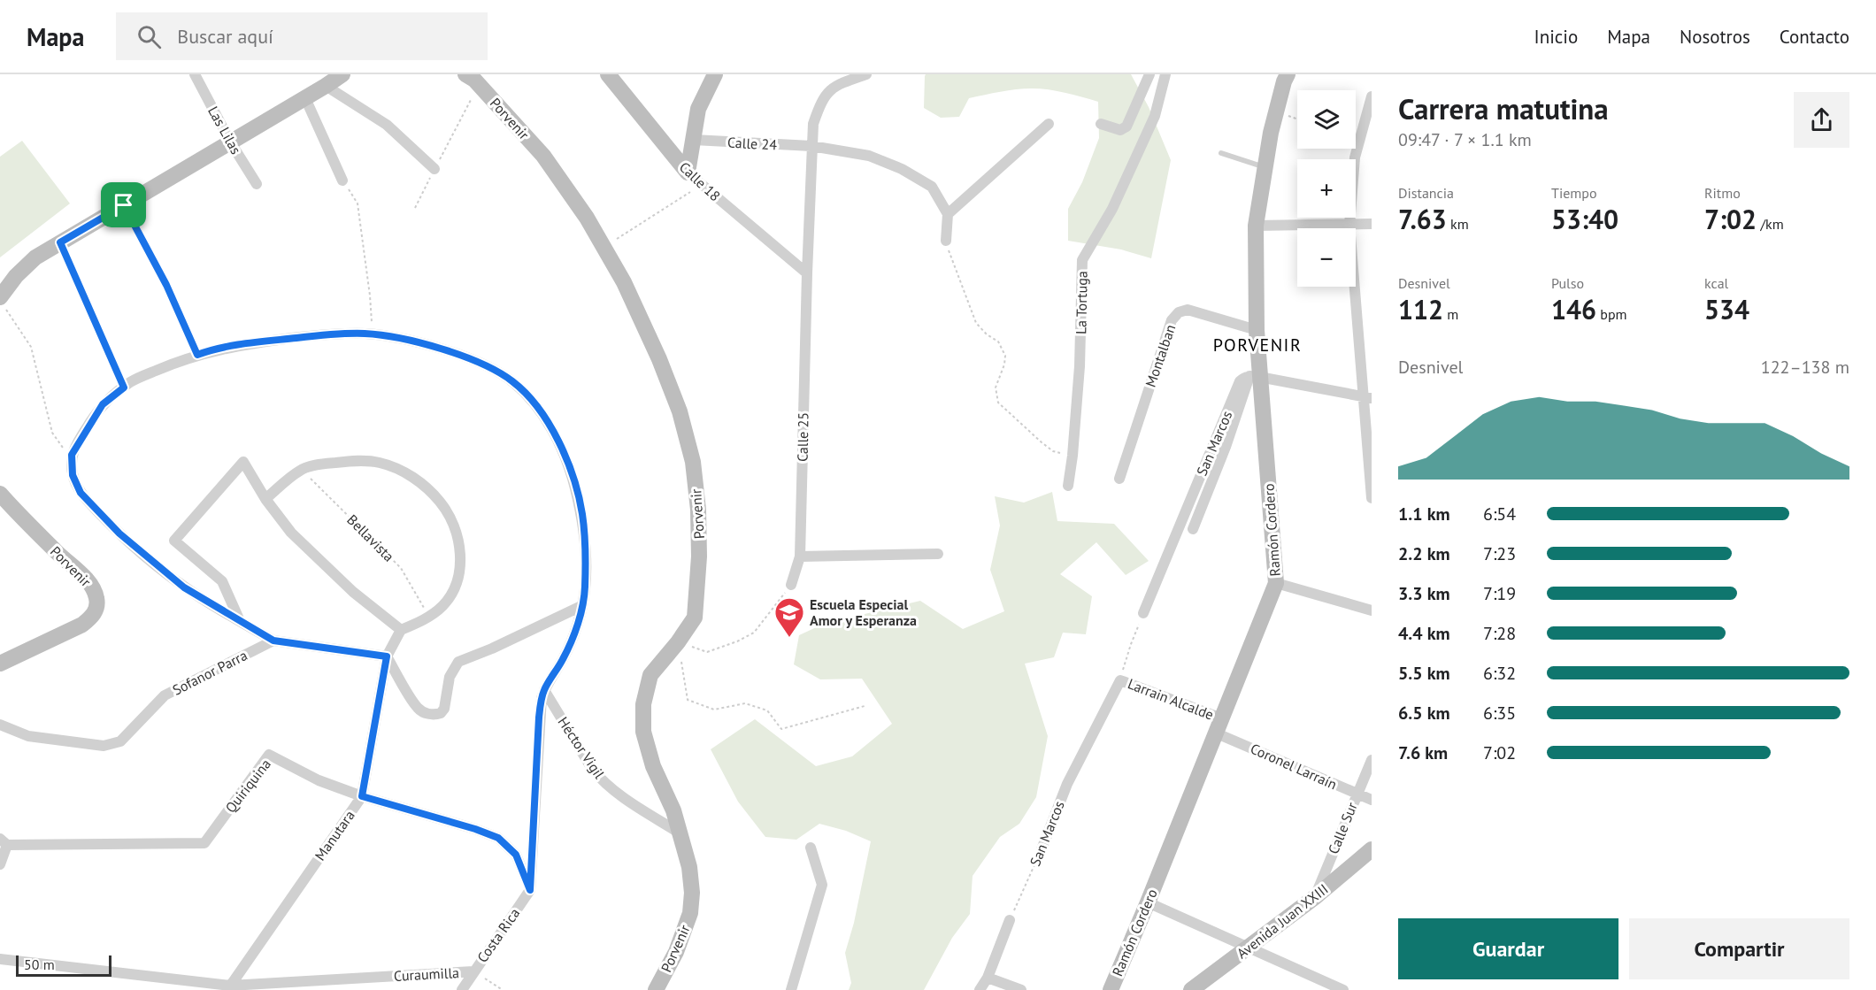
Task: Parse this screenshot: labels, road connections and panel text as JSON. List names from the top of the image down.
{
  "streets": {
    "street": [
      "Porvenir",
      "Las Lilas",
      "Calle 24",
      "Calle 18",
      "La Tortuga",
      "Montalban",
      "Calle 25",
      "San Marcos",
      "Ramón Cordero",
      "Sofanor Parra",
      "Larrain Alcalde",
      "Héctor Vigil",
      "Coronel Larraín",
      "Quiriquina",
      "Calle Sur",
      "Manutara",
      "Avenida Juan XXIII",
      "Costa Rica",
      "Curaumilla"
    ],
    "path": ["Bellavista"]
  },
  "crossings": [
    ["Porvenir", "Héctor Vigil"],
    ["Calle 24", "Calle 25"],
    ["Calle 18", "Calle 25"],
    ["Montalban", "Ramón Cordero"],
    ["San Marcos", "Ramón Cordero"],
    ["San Marcos", "Larrain Alcalde"],
    ["Ramón Cordero", "Larrain Alcalde"],
    ["Ramón Cordero", "Coronel Larraín"],
    ["Larrain Alcalde", "Coronel Larraín"],
    ["Coronel Larraín", "Calle Sur"],
    ["Quiriquina", "Manutara"],
    ["Quiriquina", "Costa Rica"],
    ["Calle Sur", "Avenida Juan XXIII"],
    ["Manutara", "Curaumilla"],
    ["Costa Rica", "Curaumilla"]
  ],
  "districts": ["PORVENIR"],
  "places": {
    "school or university": ["Escuela Especial Amor y Esperanza"]
  },
  "scale_bar": "50 m",
  "page": {
    "header": "Mapa",
    "search": "Buscar aquí",
    "nav": [
      "Inicio",
      "Mapa",
      "Nosotros",
      "Contacto"
    ],
    "heading": ["Carrera matutina", "09:47 · 7 × 1.1 km"],
    "map_buttons": ["+", "−"],
    "stats": [
      ["Distancia", "7.63 km"],
      ["Tiempo", "53:40"],
      ["Ritmo", "7:02 /km"],
      ["Desnivel", "112 m"],
      ["Pulso", "146 bpm"],
      ["kcal", "534"]
    ],
    "chart": ["Desnivel", "122–138 m"],
    "list": [
      {
        "name": "1.1 km",
        "note": "6:54"
      },
      {
        "name": "2.2 km",
        "note": "7:23"
      },
      {
        "name": "3.3 km",
        "note": "7:19"
      },
      {
        "name": "4.4 km",
        "note": "7:28"
      },
      {
        "name": "5.5 km",
        "note": "6:32"
      },
      {
        "name": "6.5 km",
        "note": "6:35"
      },
      {
        "name": "7.6 km",
        "note": "7:02"
      }
    ],
    "buttons": ["Guardar", "Compartir"],
    "scale": "50 m"
  }
}
